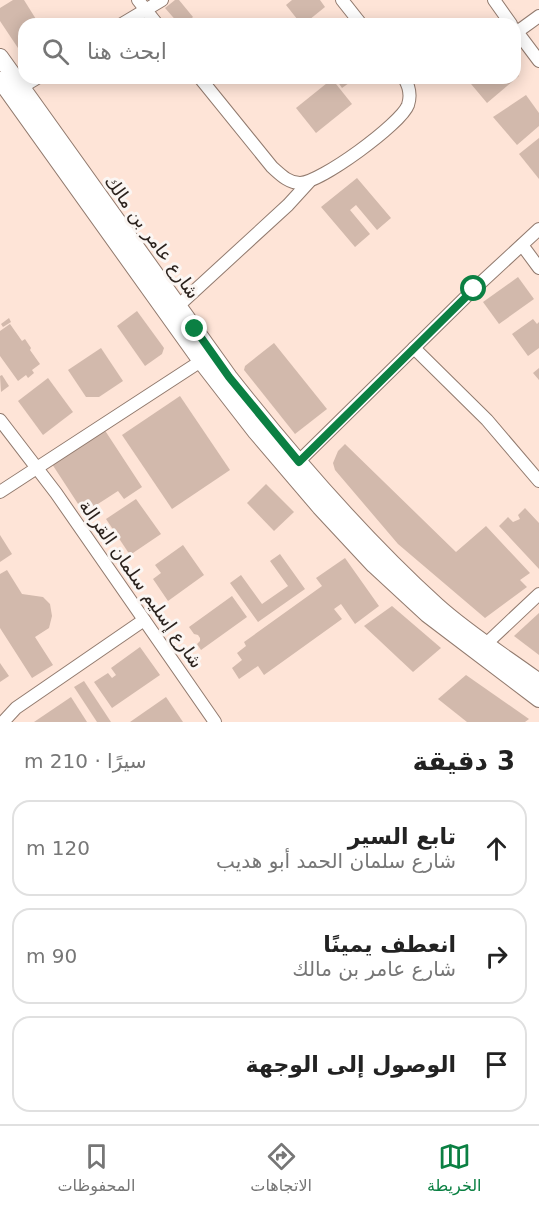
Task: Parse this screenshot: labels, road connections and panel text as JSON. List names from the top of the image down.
{
  "streets": {
    "street": ["شارع عامر بن مالك", "شارع إسليم سلمان القرالة"]
  },
  "page": {
    "search": "ابحث هنا",
    "heading": ["3 دقيقة", "سيرًا · 210 m"],
    "list": [
      ["تابع السير", "شارع سلمان الحمد أبو هديب", "120 m"],
      ["انعطف يمينًا", "شارع عامر بن مالك", "90 m"],
      "الوصول إلى الوجهة"
    ],
    "nav": ["الخريطة", "الاتجاهات", "المحفوظات"]
  }
}
